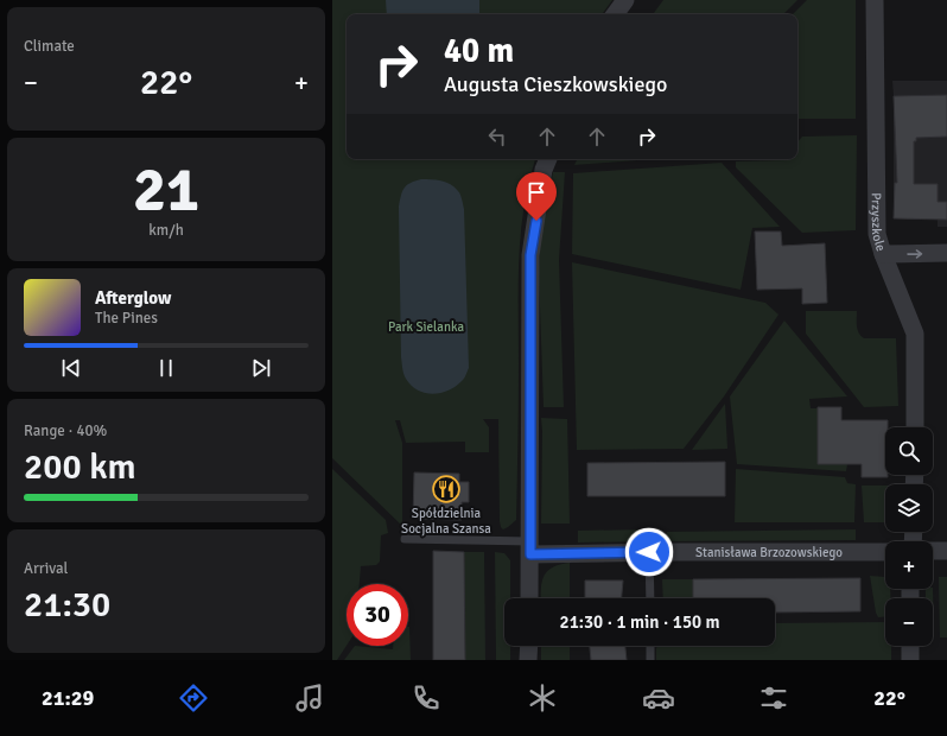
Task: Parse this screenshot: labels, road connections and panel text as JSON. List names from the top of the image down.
{
  "streets": {
    "street": ["Przyszkole", "Stanisława Brzozowskiego"]
  },
  "parks": ["Park Sielanka"],
  "places": {
    "restaurant": ["Spółdzielnia Socjalna Szansa"]
  },
  "page": {
    "tile": [
      "Climate",
      ["21", "km/h"],
      ["Range · 40%", "200 km"],
      ["Arrival", "21:30"]
    ],
    "turn": ["40 m", "Augusta Cieszkowskiego"],
    "heat": ["−", "22°", "+"],
    "song": ["Afterglow", "The Pines"],
    "map_buttons": ["+", "−"],
    "limit": "30",
    "trip": "21:30 · 1 min · 150 m",
    "tabs": ["21:29", "22°"]
  }
}
